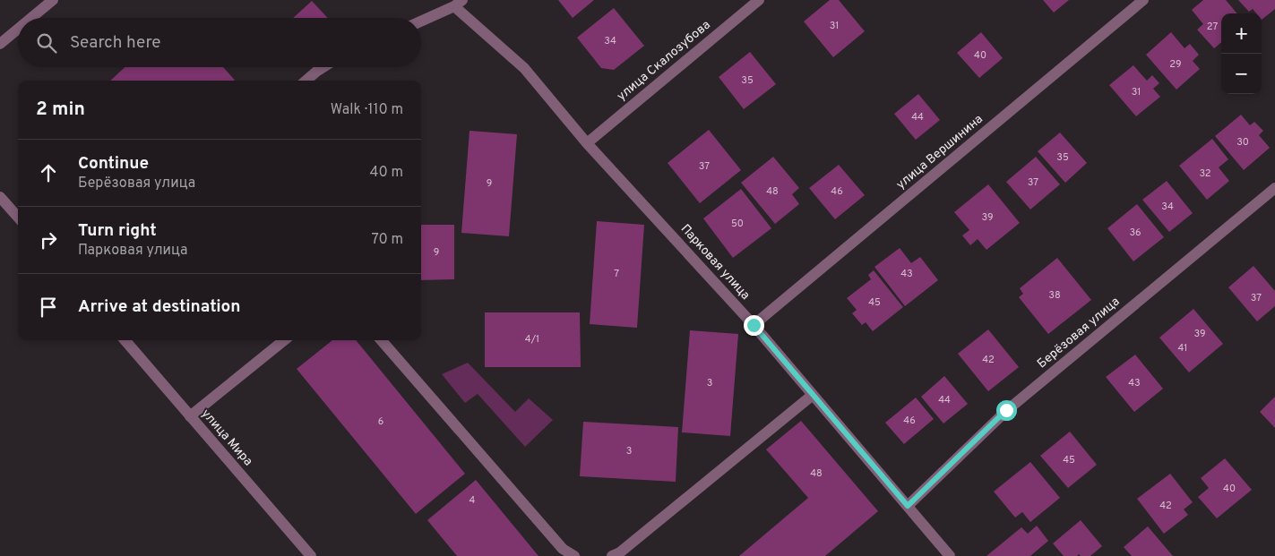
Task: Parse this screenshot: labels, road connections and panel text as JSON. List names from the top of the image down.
{
  "streets": {
    "street": [
      "улица Скалозубова",
      "улица Вершинина",
      "Парковая улица",
      "Берёзовая улица",
      "улица Мира"
    ]
  },
  "crossings": [
    ["улица Скалозубова", "Парковая улица"],
    ["улица Вершинина", "Парковая улица"],
    ["Парковая улица", "Берёзовая улица"]
  ],
  "house_numbers": [
    "31",
    "27",
    "34",
    "40",
    "29",
    "35",
    "31",
    "44",
    "30",
    "35",
    "37",
    "32",
    "37",
    "9",
    "48",
    "46",
    "34",
    "39",
    "50",
    "36",
    "9",
    "7",
    "43",
    "38",
    "37",
    "45",
    "39",
    "4/1",
    "41",
    "42",
    "3",
    "43",
    "44",
    "46",
    "6",
    "3",
    "45",
    "48",
    "40",
    "4",
    "42"
  ],
  "page": {
    "map_buttons": ["+", "−"],
    "search": "Search here",
    "heading": ["2 min", "Walk · 110 m"],
    "list": [
      ["Continue", "Берёзовая улица", "40 m"],
      ["Turn right", "Парковая улица", "70 m"],
      "Arrive at destination"
    ]
  }
}
